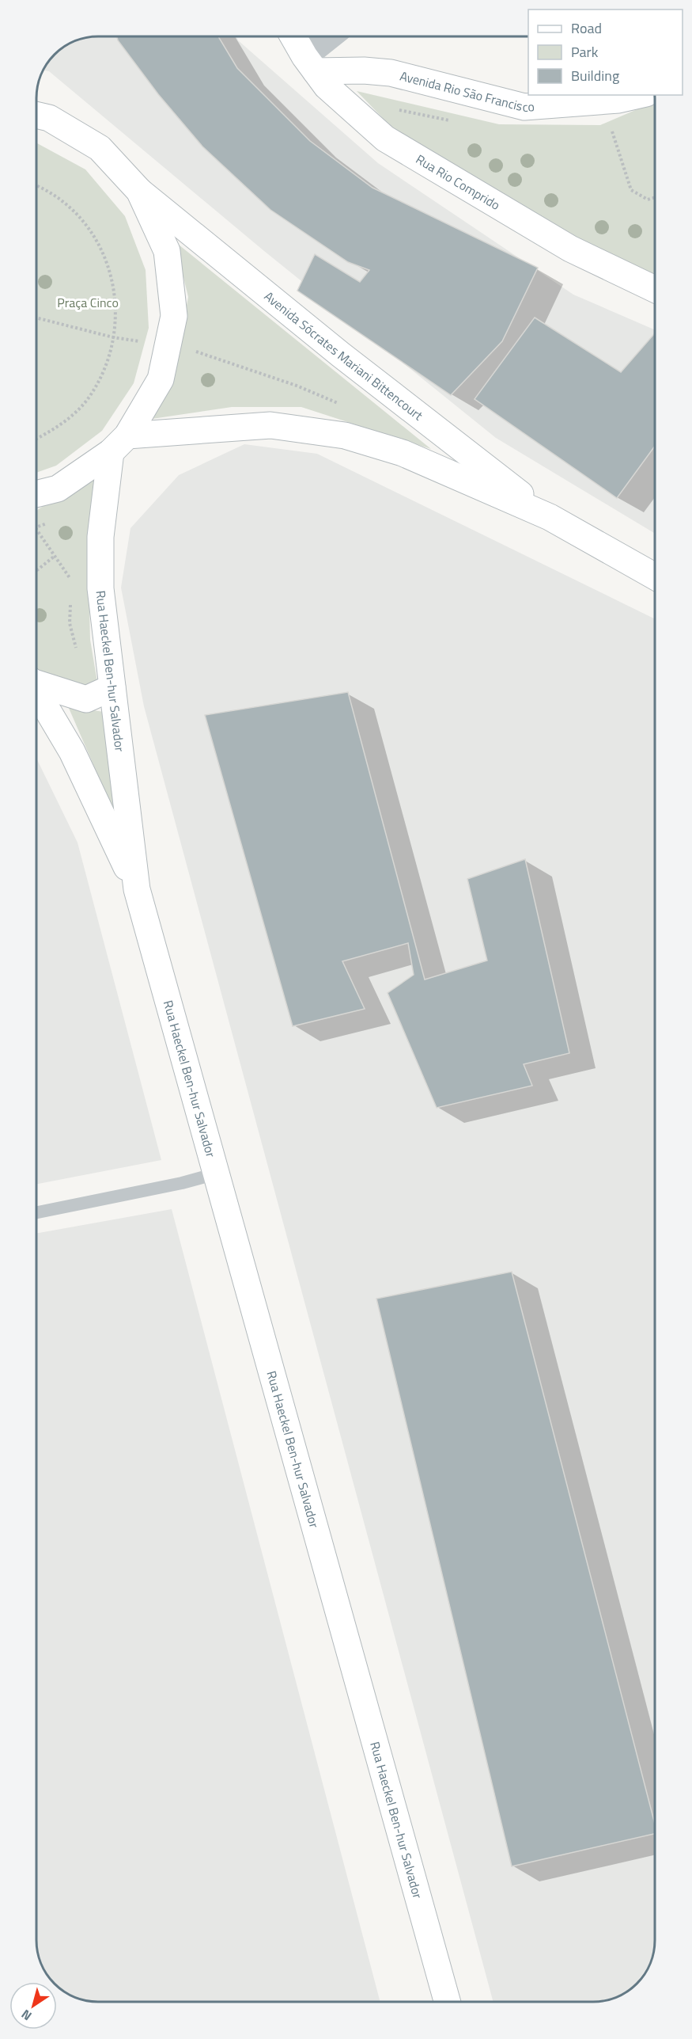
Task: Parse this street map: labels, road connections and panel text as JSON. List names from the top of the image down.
{
  "streets": {
    "street": [
      "Avenida Rio São Francisco",
      "Rua Rio Comprido",
      "Avenida Sócrates Mariani Bittencourt",
      "Rua Haeckel Ben-hur Salvador"
    ]
  },
  "crossings": [
    ["Avenida Rio São Francisco", "Rua Rio Comprido"],
    ["Avenida Sócrates Mariani Bittencourt", "Rua Haeckel Ben-hur Salvador"]
  ],
  "parks": ["Praça Cinco"],
  "legend": ["Road", "Park", "Building"],
  "north": "bottom left"
}
